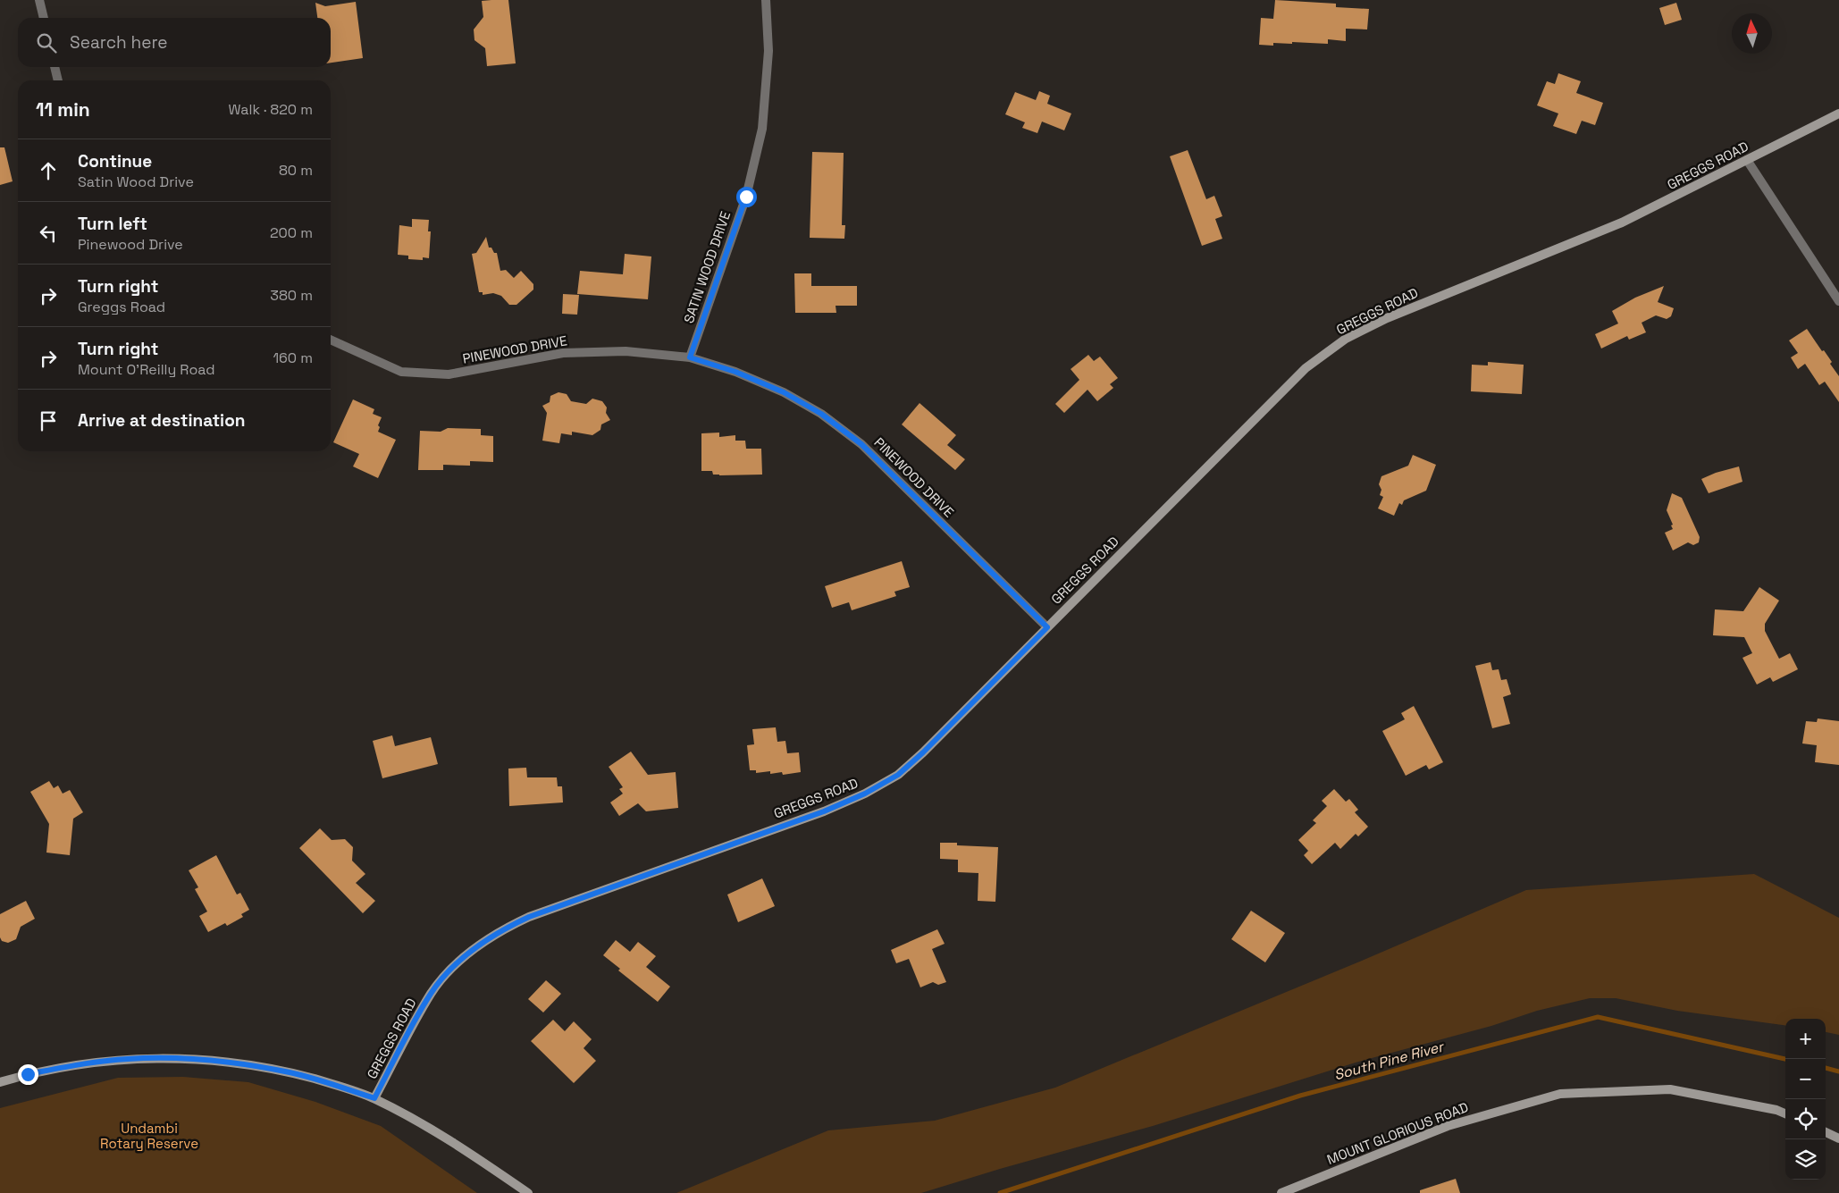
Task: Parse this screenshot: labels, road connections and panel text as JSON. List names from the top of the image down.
{
  "streets": {
    "street": [
      "GREGGS ROAD",
      "SATIN WOOD DRIVE",
      "PINEWOOD DRIVE",
      "MOUNT GLORIOUS ROAD"
    ]
  },
  "crossings": [
    ["GREGGS ROAD", "PINEWOOD DRIVE"],
    ["SATIN WOOD DRIVE", "PINEWOOD DRIVE"]
  ],
  "water": ["South Pine River"],
  "parks": ["Undambi Rotary Reserve"],
  "north": "top",
  "page": {
    "search": "Search here",
    "heading": ["11 min", "Walk · 820 m"],
    "list": [
      ["Continue", "Satin Wood Drive", "80 m"],
      ["Turn left", "Pinewood Drive", "200 m"],
      ["Turn right", "Greggs Road", "380 m"],
      ["Turn right", "Mount O'Reilly Road", "160 m"],
      "Arrive at destination"
    ],
    "map_buttons": ["+", "−"]
  }
}
